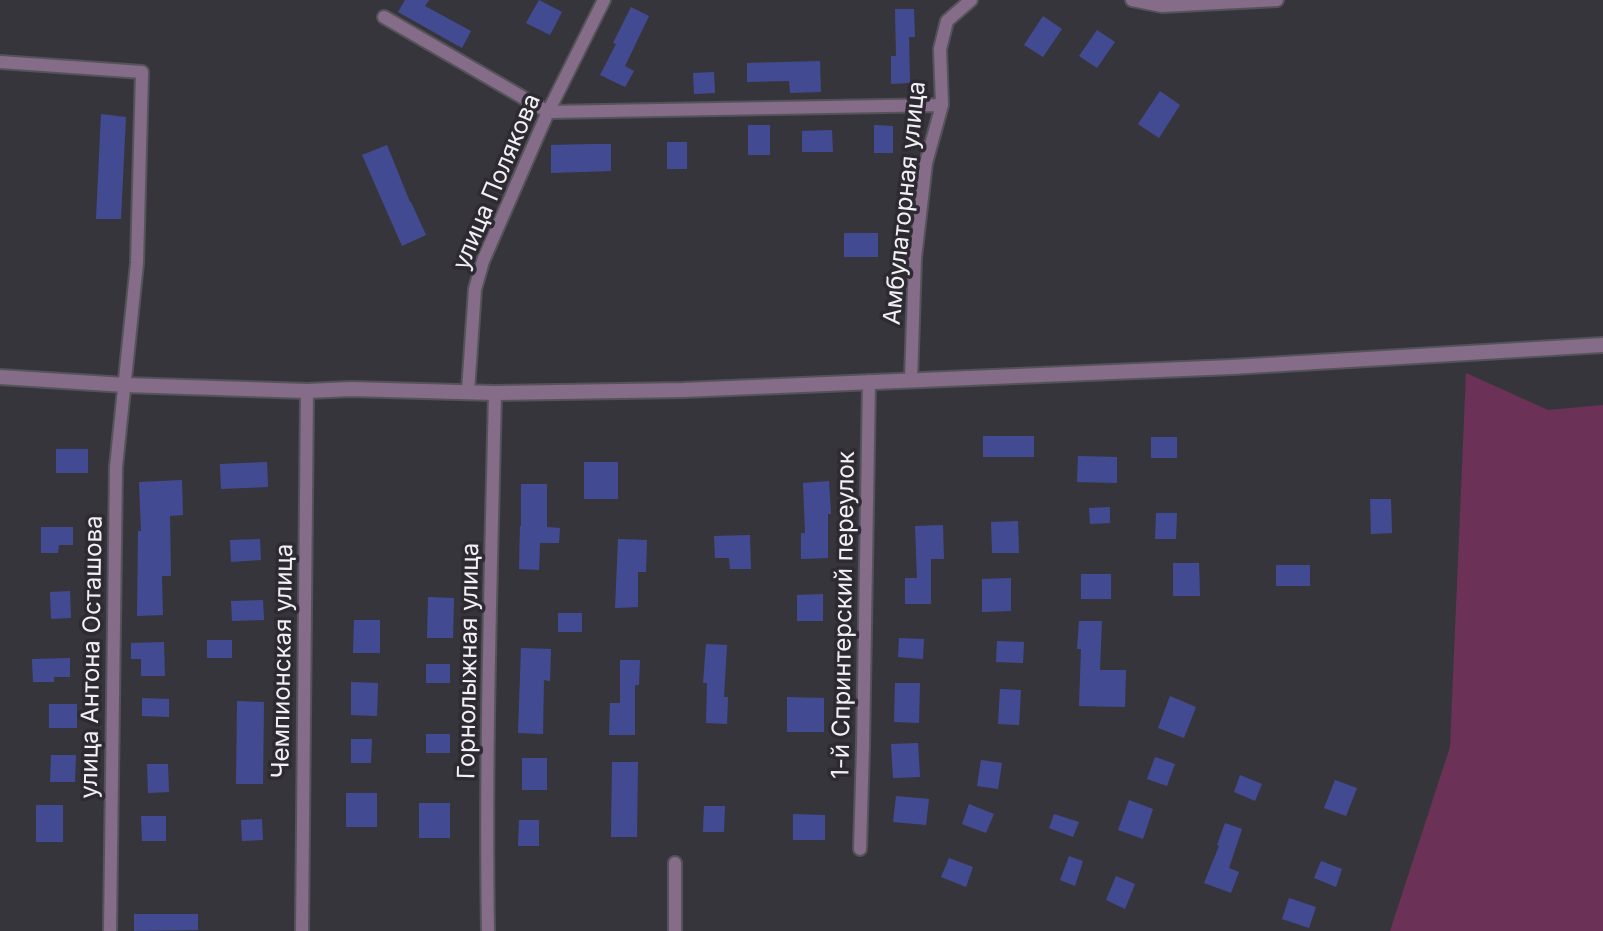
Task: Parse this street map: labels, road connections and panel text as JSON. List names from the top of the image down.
{
  "streets": {
    "street": [
      "улица Полякова",
      "Амбулаторная улица",
      "1-й Спринтерский переулок",
      "улица Антона Осташова",
      "Чемпионская улица",
      "Горнолыжная улица"
    ]
  }
}
